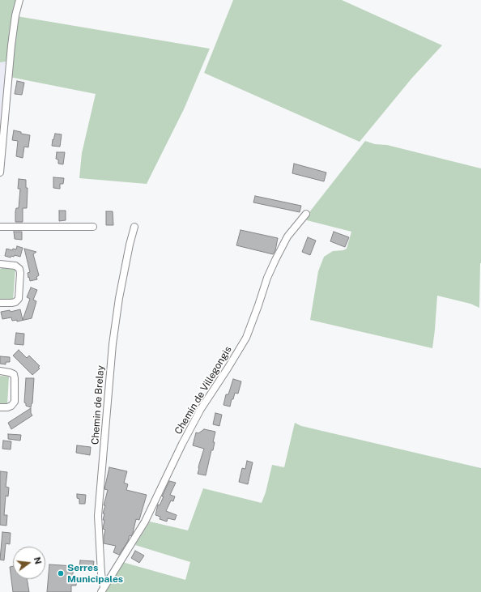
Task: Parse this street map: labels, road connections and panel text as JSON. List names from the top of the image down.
{
  "streets": {
    "street": ["Chemin de Villegongis", "Chemin de Brelay"]
  },
  "crossings": [
    ["Chemin de Villegongis", "Chemin de Brelay"]
  ],
  "places": ["Serres Municipales"],
  "north": "right"
}
